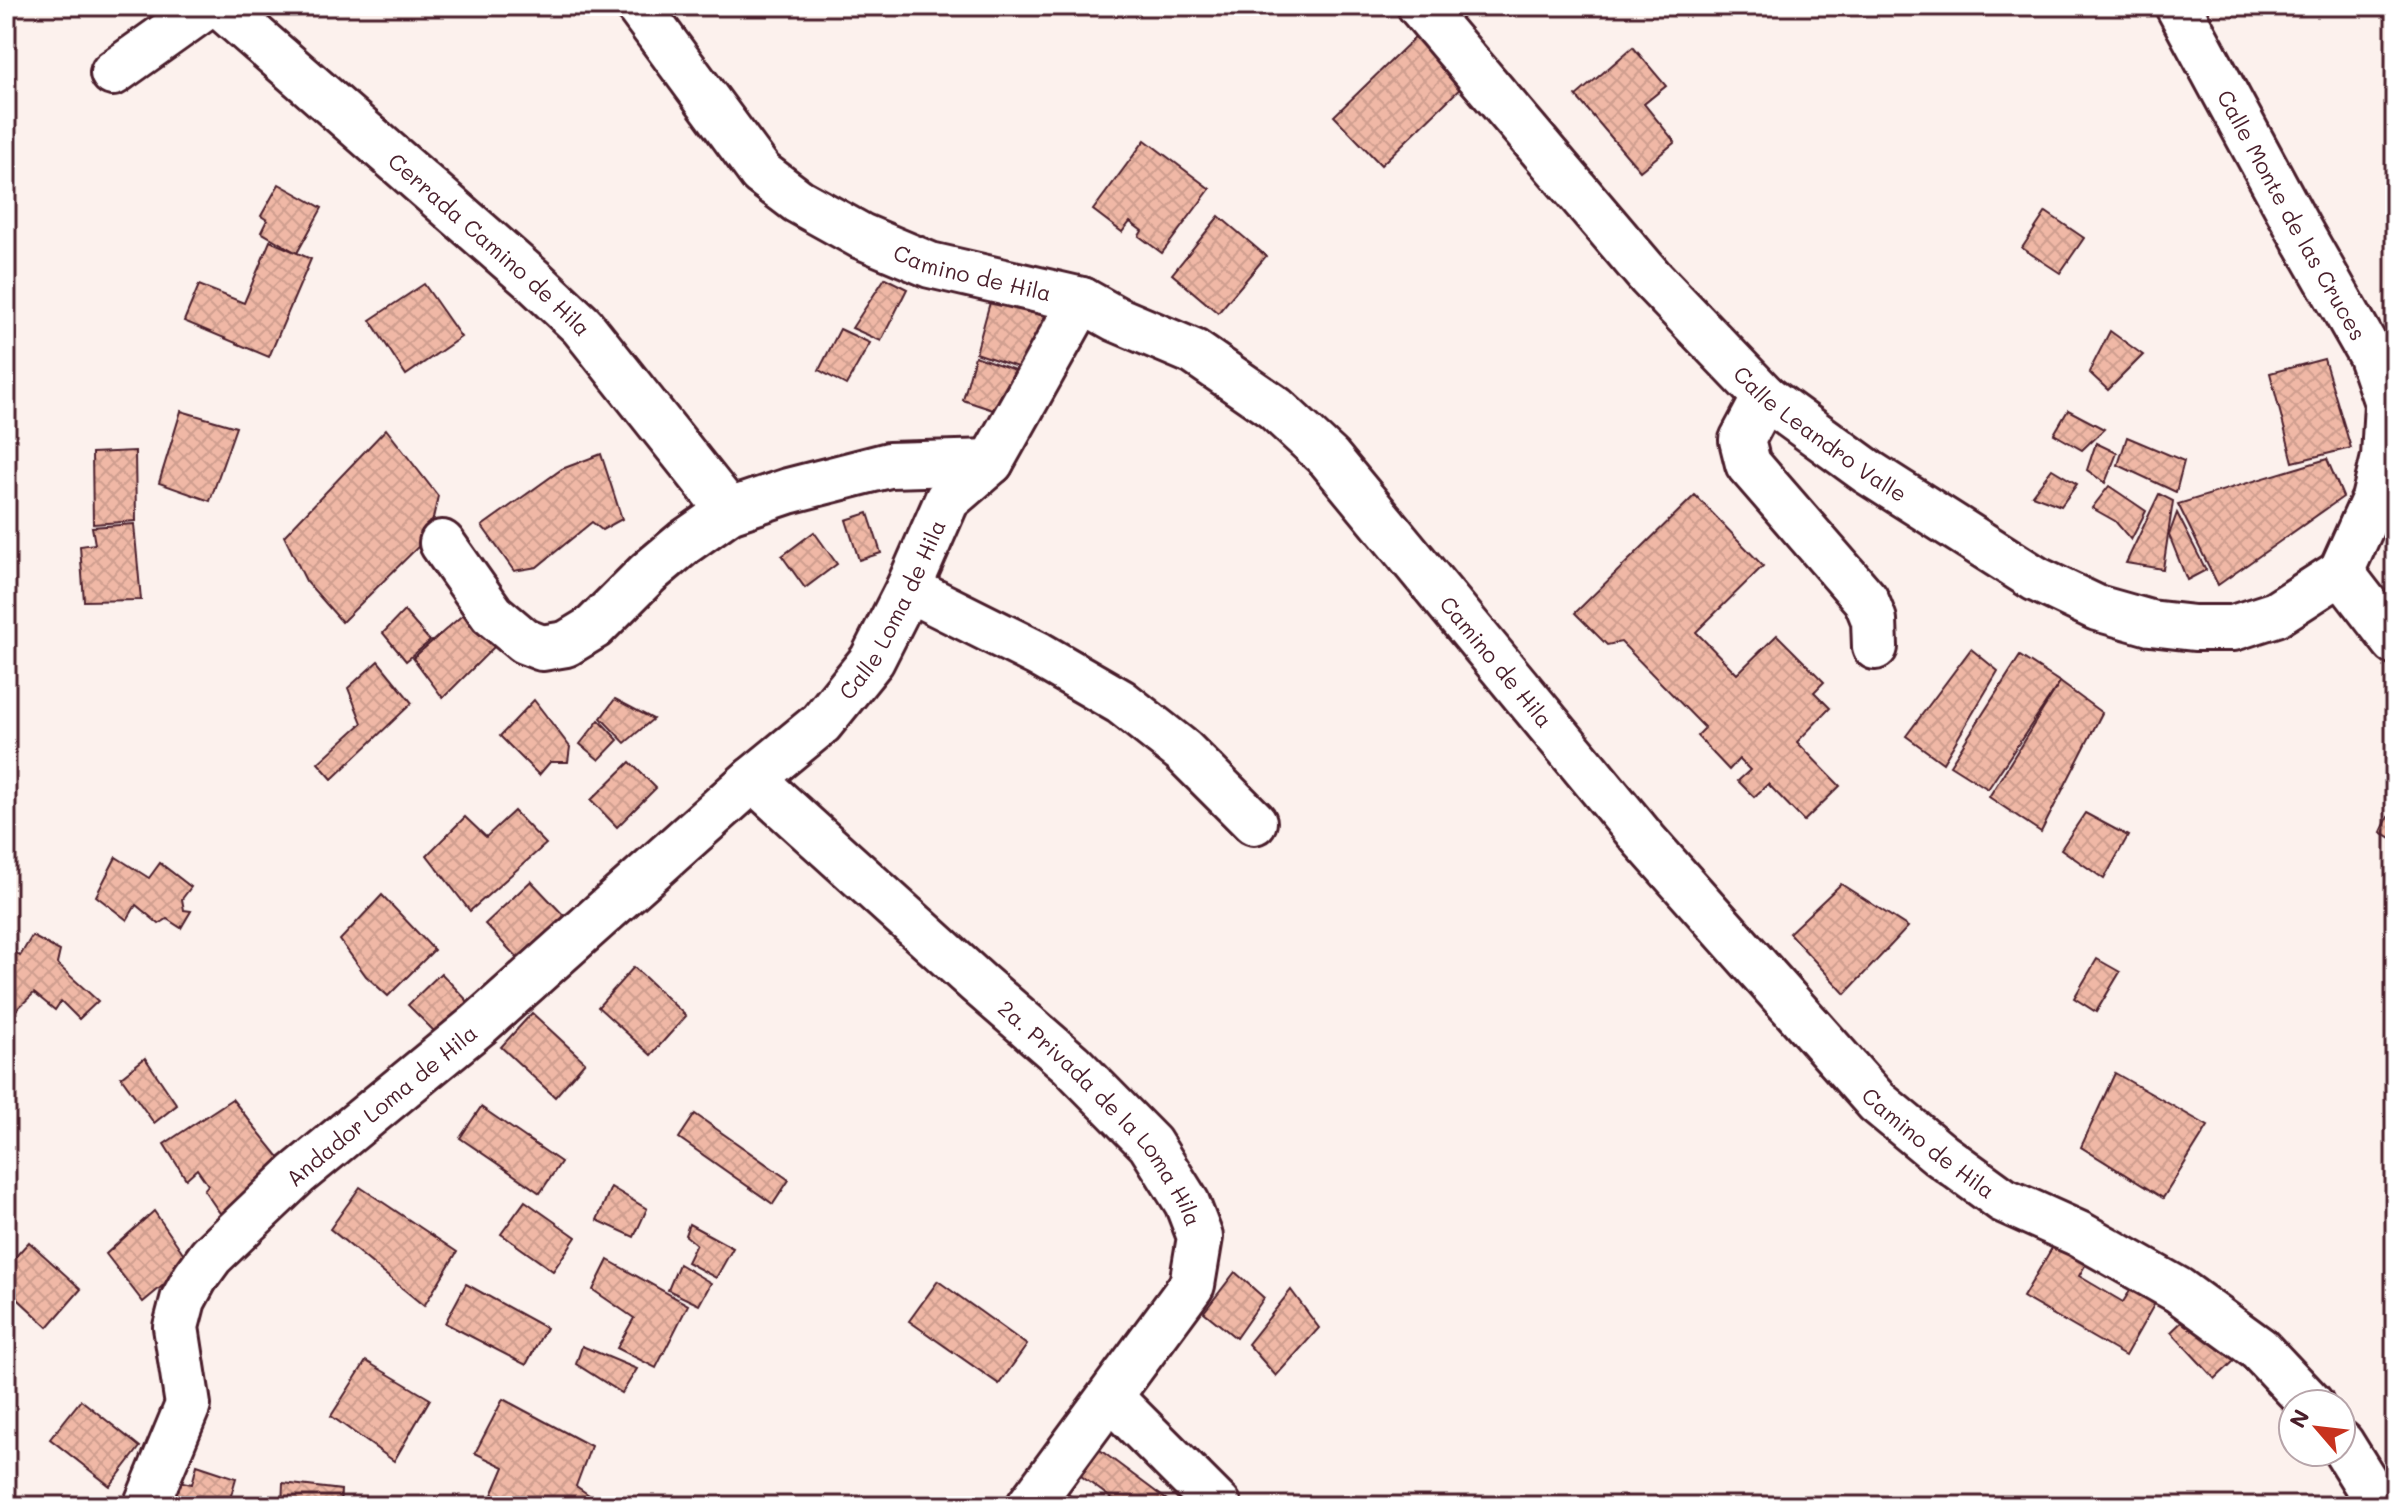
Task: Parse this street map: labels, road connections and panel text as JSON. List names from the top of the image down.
{
  "streets": {
    "street": [
      "Calle Monte de las Cruces",
      "Cerrada Camino de Hila",
      "Camino de Hila",
      "Calle Leandro Valle",
      "Calle Loma de Hila",
      "Andador Loma de Hila",
      "2a. Privada de la Loma Hila"
    ]
  },
  "crossings": [
    ["Calle Monte de las Cruces", "Calle Leandro Valle"],
    ["Camino de Hila", "Calle Loma de Hila"],
    ["Calle Loma de Hila", "Andador Loma de Hila"],
    ["Calle Loma de Hila", "2a. Privada de la Loma Hila"],
    ["Andador Loma de Hila", "2a. Privada de la Loma Hila"]
  ],
  "north": "top left"
}
